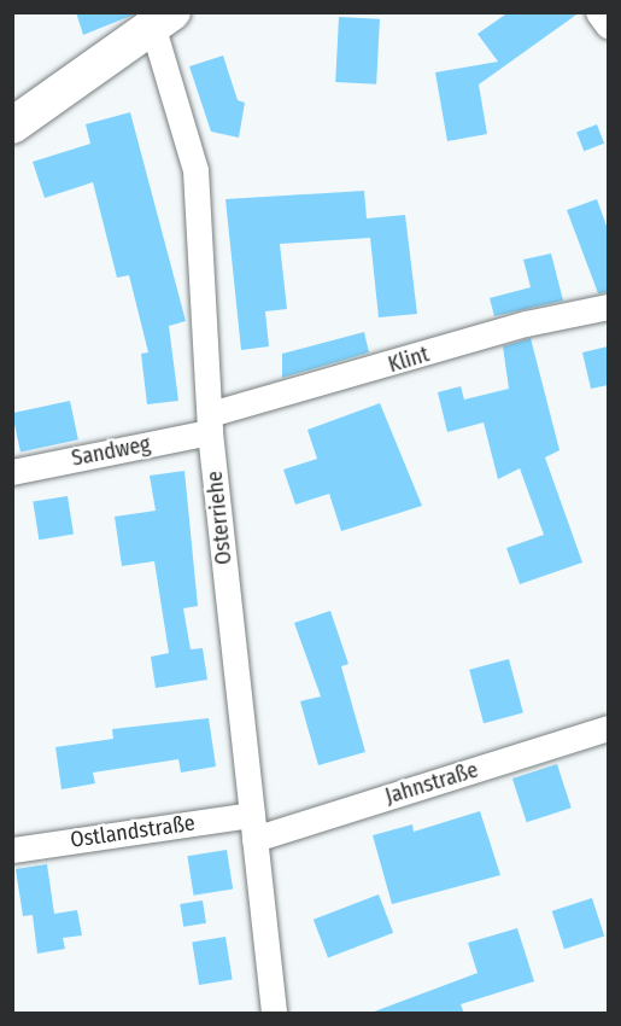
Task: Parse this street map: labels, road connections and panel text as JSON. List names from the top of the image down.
{
  "streets": {
    "street": [
      "Klint",
      "Sandweg",
      "Osterriehe",
      "Jahnstraße",
      "Ostlandstraße"
    ]
  },
  "crossings": [
    ["Klint", "Sandweg"],
    ["Klint", "Osterriehe"],
    ["Sandweg", "Osterriehe"],
    ["Osterriehe", "Jahnstraße"],
    ["Osterriehe", "Ostlandstraße"],
    ["Jahnstraße", "Ostlandstraße"]
  ]
}
